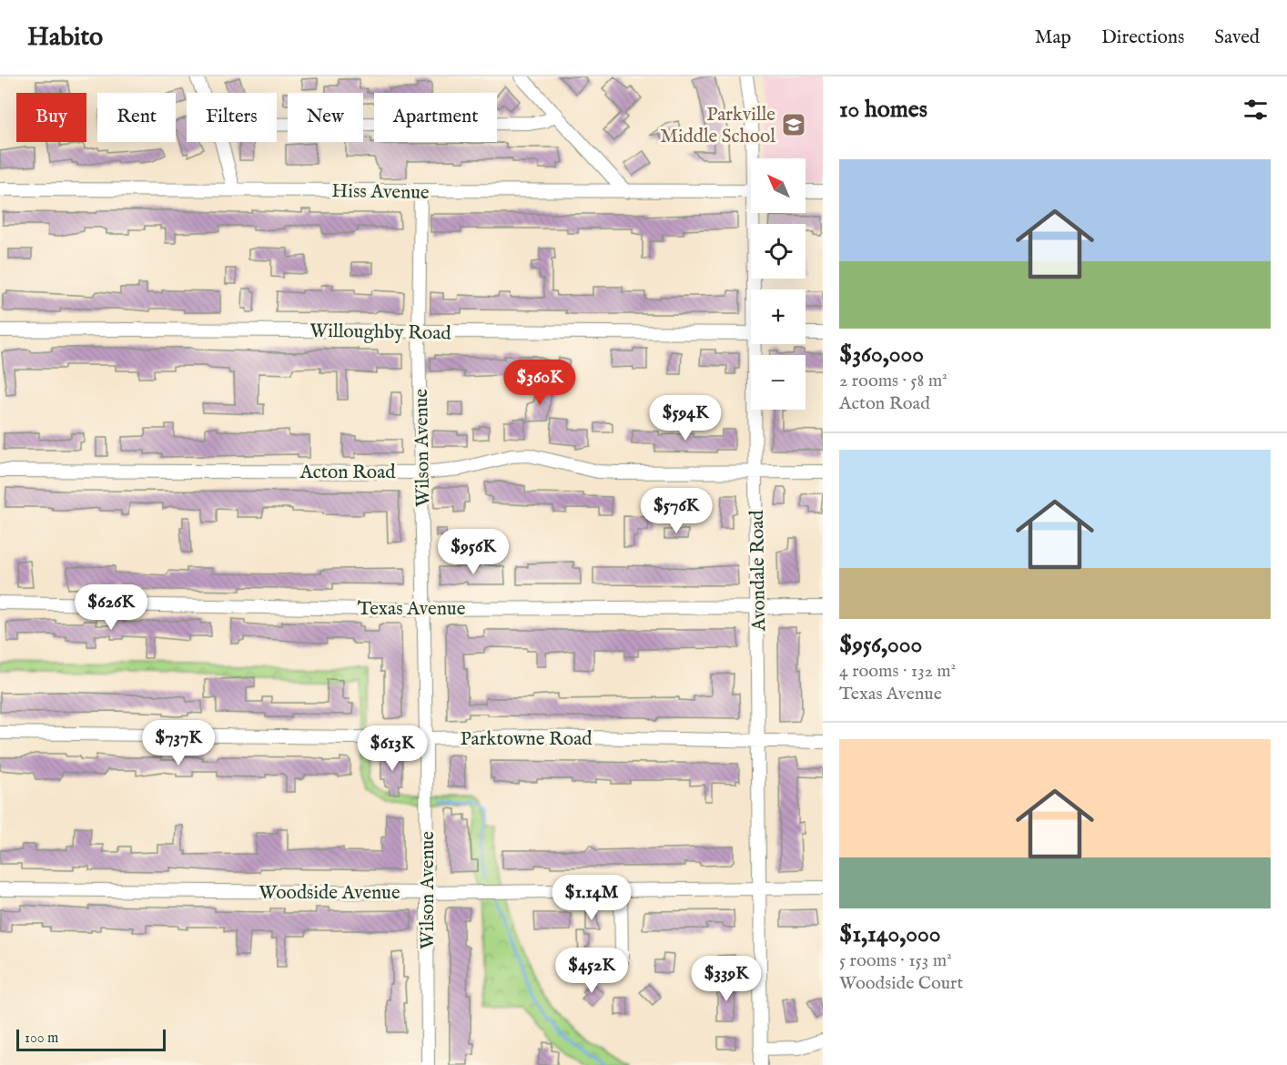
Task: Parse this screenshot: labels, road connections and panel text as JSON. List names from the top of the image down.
{
  "streets": {
    "street": [
      "Hiss Avenue",
      "Willoughby Road",
      "Wilson Avenue",
      "Acton Road",
      "Avondale Road",
      "Texas Avenue",
      "Parktowne Road",
      "Woodside Avenue"
    ]
  },
  "crossings": [
    ["Hiss Avenue", "Wilson Avenue"],
    ["Willoughby Road", "Wilson Avenue"],
    ["Wilson Avenue", "Acton Road"],
    ["Wilson Avenue", "Texas Avenue"],
    ["Wilson Avenue", "Parktowne Road"],
    ["Wilson Avenue", "Woodside Avenue"],
    ["Acton Road", "Avondale Road"],
    ["Avondale Road", "Texas Avenue"],
    ["Avondale Road", "Parktowne Road"],
    ["Avondale Road", "Woodside Avenue"]
  ],
  "places": {
    "school or university": ["Parkville Middle School"]
  },
  "scale_bar": "100 m",
  "north": "top left",
  "page": {
    "header": "Habito",
    "nav": ["Map", "Directions", "Saved"],
    "heading": "10 homes",
    "chip": [
      "Buy",
      "Rent",
      "Filters",
      "New",
      "Apartment"
    ],
    "list": [
      {
        "name": "$360,000",
        "note": "2 rooms · 58 m² · Acton Road"
      },
      {
        "name": "$956,000",
        "note": "4 rooms · 132 m² · Texas Avenue"
      },
      {
        "name": "$1,140,000",
        "note": "5 rooms · 153 m² · Woodside Court"
      }
    ],
    "map_buttons": ["+", "−"],
    "price": [
      "$360K",
      "$594K",
      "$576K",
      "$956K",
      "$626K",
      "$737K",
      "$613K",
      "$1.14M",
      "$452K",
      "$339K"
    ],
    "scale": "100 m"
  }
}
